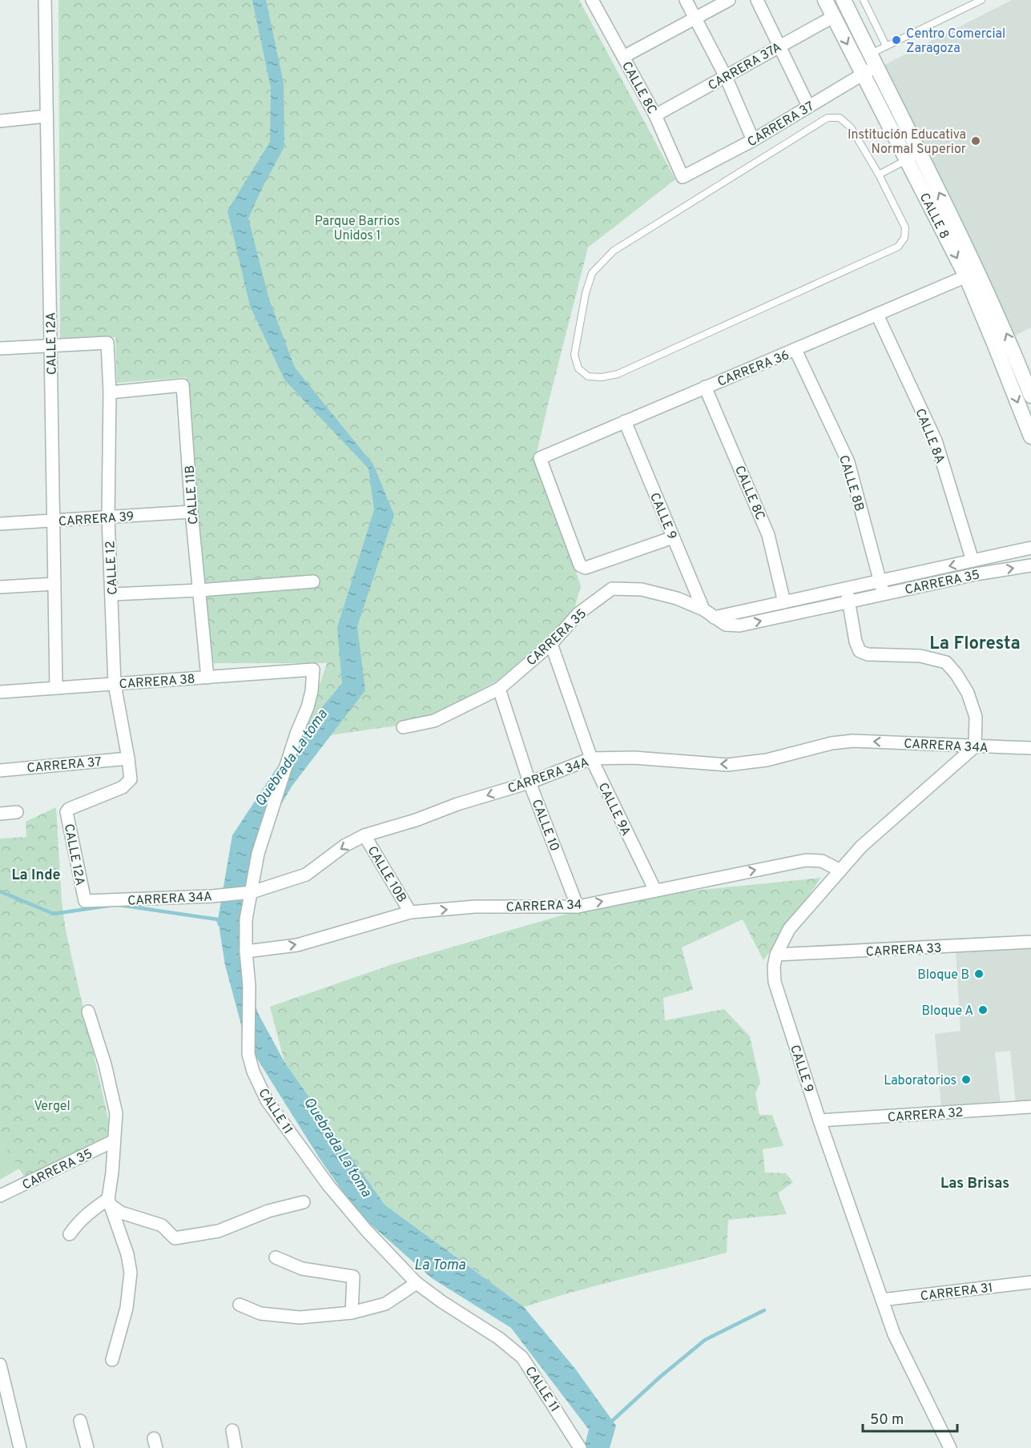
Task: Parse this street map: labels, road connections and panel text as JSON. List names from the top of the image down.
{
  "streets": {
    "main road": ["CALLE 8"],
    "street": [
      "CARRERA 37A",
      "CALLE 8C",
      "CARRERA 37",
      "CALLE 12A",
      "CARRERA 36",
      "CALLE 8A",
      "CALLE 8B",
      "CALLE 11B",
      "CALLE 9",
      "CARRERA 39",
      "CALLE 12",
      "CARRERA 35",
      "CARRERA 38",
      "CARRERA 34A",
      "CALLE 9A",
      "CALLE 10",
      "CALLE 10B",
      "CARRERA 34",
      "CARRERA 33",
      "CALLE 11",
      "CARRERA 32",
      "CARRERA 31"
    ]
  },
  "crossings": [
    ["CARRERA 37A", "CALLE 8C"],
    ["CARRERA 37A", "CALLE 8"],
    ["CALLE 8C", "CARRERA 37"],
    ["CALLE 8C", "CARRERA 36"],
    ["CALLE 8C", "CARRERA 35"],
    ["CARRERA 37", "CALLE 8"],
    ["CARRERA 37", "CALLE 12"],
    ["CALLE 8", "CARRERA 36"],
    ["CALLE 12A", "CARRERA 39"],
    ["CALLE 12A", "CALLE 12"],
    ["CALLE 12A", "CARRERA 38"],
    ["CALLE 12A", "CARRERA 34A"],
    ["CARRERA 36", "CALLE 8A"],
    ["CARRERA 36", "CALLE 8B"],
    ["CARRERA 36", "CALLE 9"],
    ["CALLE 8A", "CARRERA 35"],
    ["CALLE 8B", "CARRERA 35"],
    ["CALLE 11B", "CARRERA 39"],
    ["CALLE 11B", "CALLE 12"],
    ["CALLE 11B", "CARRERA 38"],
    ["CALLE 9", "CARRERA 35"],
    ["CALLE 9", "CARRERA 34A"],
    ["CALLE 9", "CARRERA 34"],
    ["CALLE 9", "CARRERA 33"],
    ["CALLE 9", "CARRERA 32"],
    ["CALLE 9", "CARRERA 31"],
    ["CARRERA 39", "CALLE 12"],
    ["CALLE 12", "CARRERA 38"],
    ["CARRERA 35", "CALLE 9A"],
    ["CARRERA 35", "CALLE 10"],
    ["CARRERA 38", "CALLE 11"],
    ["CARRERA 34A", "CALLE 9A"],
    ["CARRERA 34A", "CALLE 10"],
    ["CARRERA 34A", "CALLE 10B"],
    ["CARRERA 34A", "CALLE 11"],
    ["CALLE 9A", "CARRERA 34"],
    ["CALLE 10", "CARRERA 34"],
    ["CALLE 10B", "CARRERA 34"],
    ["CARRERA 34", "CALLE 11"]
  ],
  "one_way": ["CARRERA 34A", "CARRERA 34"],
  "districts": ["La Floresta", "La Inde", "Las Brisas"],
  "water": ["Quebrada La toma", "La Toma"],
  "parks": ["Parque Barrios Unidos 1", "Vergel"],
  "places": [
    "Centro Comercial Zaragoza",
    "Institución Educativa Normal Superior",
    "Bloque B",
    "Bloque A",
    "Laboratorios"
  ],
  "scale_bar": "50 m"
}
